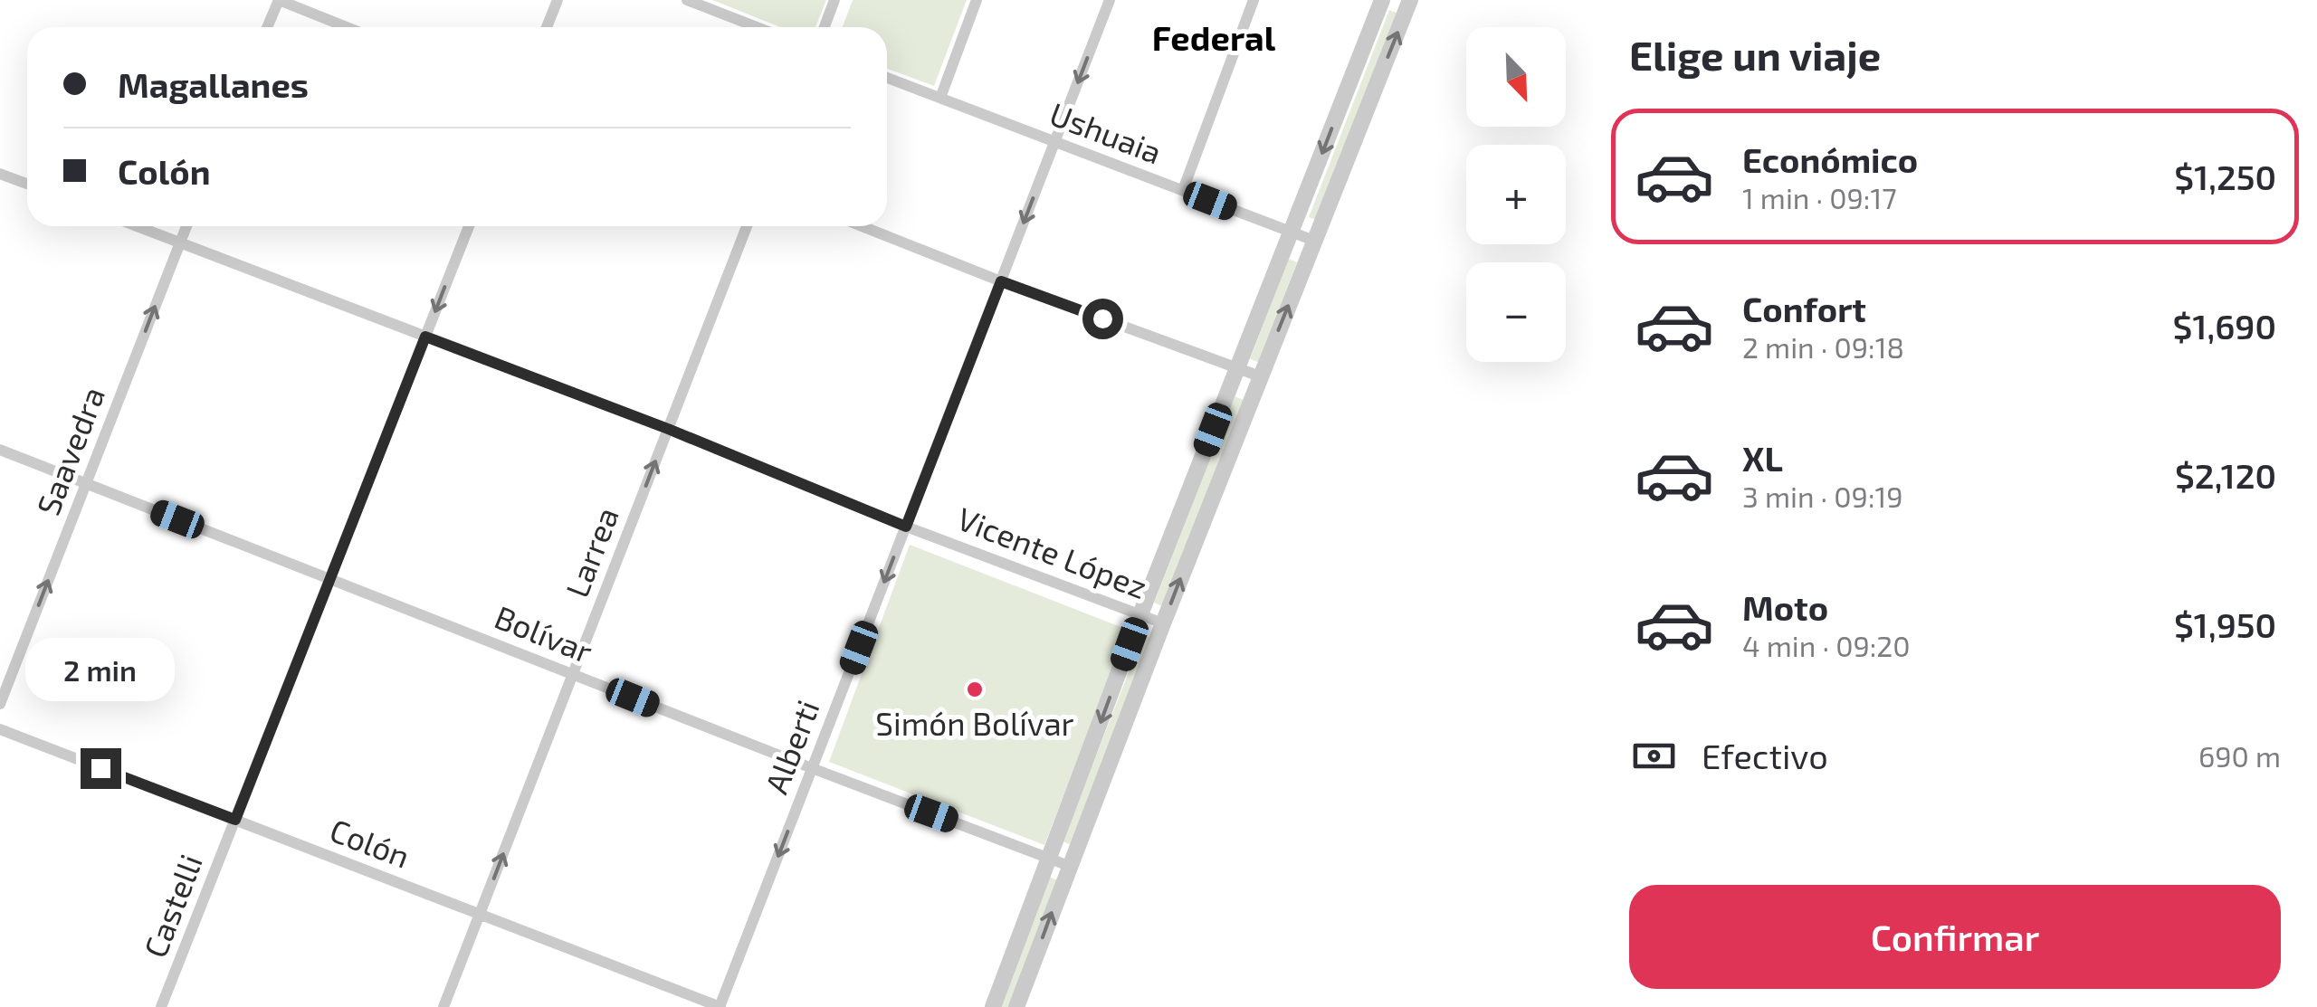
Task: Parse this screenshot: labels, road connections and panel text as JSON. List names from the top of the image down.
{
  "streets": {
    "street": [
      "Ushuaia",
      "Saavedra",
      "Larrea",
      "Vicente López",
      "Bolívar",
      "Alberti",
      "Colón",
      "Castelli"
    ]
  },
  "crossings": [
    ["Ushuaia", "Alberti"],
    ["Saavedra", "Vicente López"],
    ["Saavedra", "Bolívar"],
    ["Larrea", "Vicente López"],
    ["Larrea", "Bolívar"],
    ["Larrea", "Colón"],
    ["Vicente López", "Alberti"],
    ["Vicente López", "Castelli"],
    ["Bolívar", "Alberti"],
    ["Bolívar", "Castelli"],
    ["Alberti", "Colón"],
    ["Colón", "Castelli"]
  ],
  "one_way": ["Saavedra", "Larrea", "Alberti"],
  "districts": ["Federal"],
  "places": ["Simón Bolívar"],
  "north": "bottom right",
  "page": {
    "heading": "Elige un viaje",
    "map_buttons": ["+", "−"],
    "banner": ["Magallanes", "Colón"],
    "list": [
      {
        "name": "Económico",
        "note": "1 min · 09:17",
        "value": "$1,250"
      },
      {
        "name": "Confort",
        "note": "2 min · 09:18",
        "value": "$1,690"
      },
      {
        "name": "XL",
        "note": "3 min · 09:19",
        "value": "$2,120"
      },
      {
        "name": "Moto",
        "note": "4 min · 09:20",
        "value": "$1,950"
      }
    ],
    "bubble": "2 min",
    "pay": ["Efectivo", "690 m"],
    "buttons": "Confirmar"
  }
}
